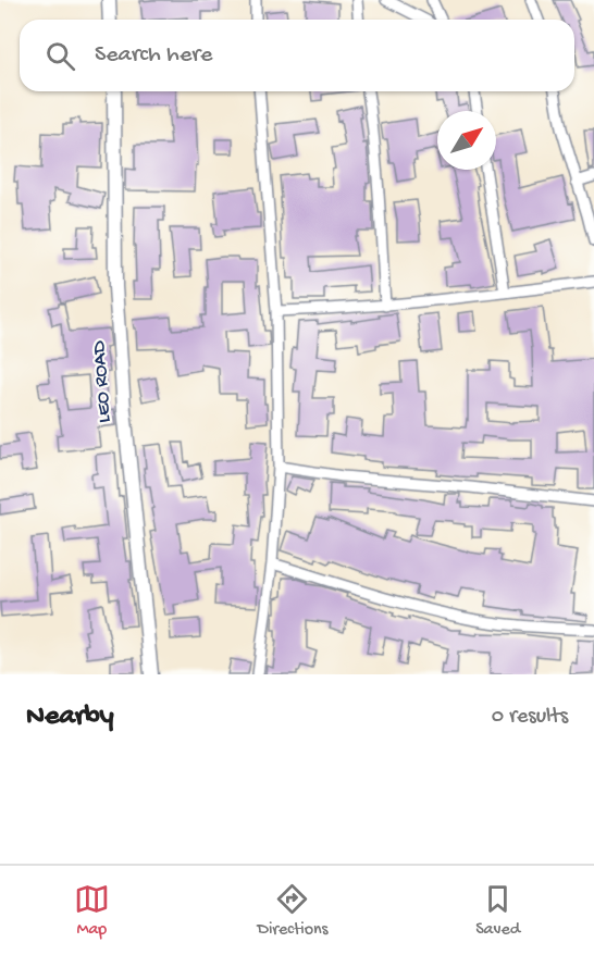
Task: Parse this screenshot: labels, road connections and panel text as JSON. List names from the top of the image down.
{
  "streets": {
    "street": ["LEO ROAD"]
  },
  "north": "top right",
  "page": {
    "search": "Search here",
    "heading": ["Nearby", "0 results"],
    "nav": ["Map", "Directions", "Saved"]
  }
}
